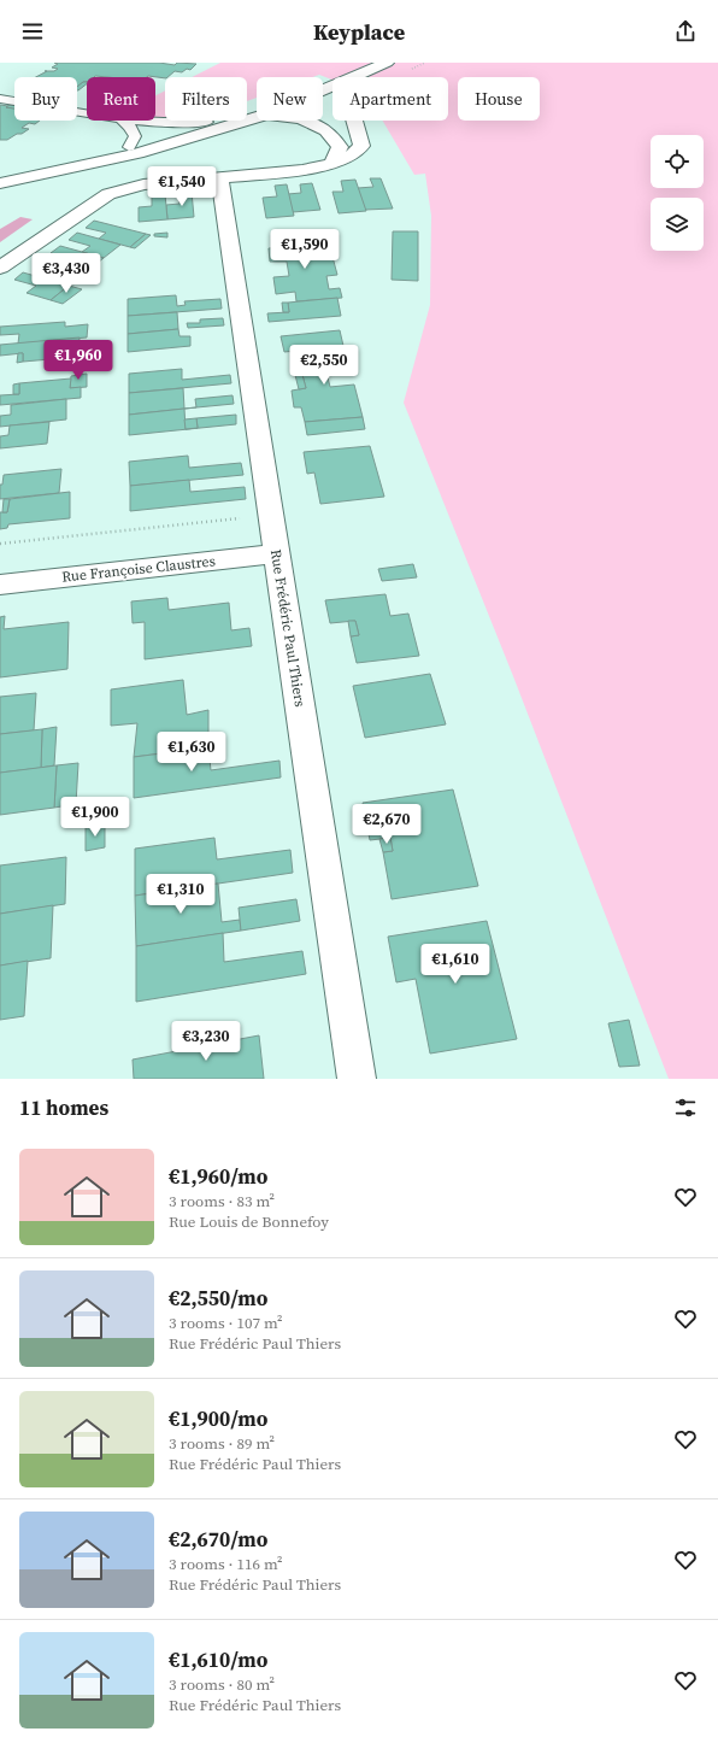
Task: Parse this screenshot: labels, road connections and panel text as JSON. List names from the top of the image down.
{
  "streets": {
    "street": ["Rue Françoise Claustres", "Rue Frédéric Paul Thiers"]
  },
  "crossings": [
    ["Rue Françoise Claustres", "Rue Frédéric Paul Thiers"]
  ],
  "page": {
    "header": "Keyplace",
    "chip": [
      "Buy",
      "Rent",
      "Filters",
      "New",
      "Apartment",
      "House"
    ],
    "price": [
      "€1,540",
      "€1,590",
      "€3,430",
      "€1,960",
      "€2,550",
      "€1,630",
      "€1,900",
      "€2,670",
      "€1,310",
      "€1,610",
      "€3,230"
    ],
    "heading": "11 homes",
    "list": [
      {
        "name": "€1,960/mo",
        "note": "3 rooms · 83 m² · Rue Louis de Bonnefoy"
      },
      {
        "name": "€2,550/mo",
        "note": "3 rooms · 107 m² · Rue Frédéric Paul Thiers"
      },
      {
        "name": "€1,900/mo",
        "note": "3 rooms · 89 m² · Rue Frédéric Paul Thiers"
      },
      {
        "name": "€2,670/mo",
        "note": "3 rooms · 116 m² · Rue Frédéric Paul Thiers"
      },
      {
        "name": "€1,610/mo",
        "note": "3 rooms · 80 m² · Rue Frédéric Paul Thiers"
      }
    ]
  }
}
